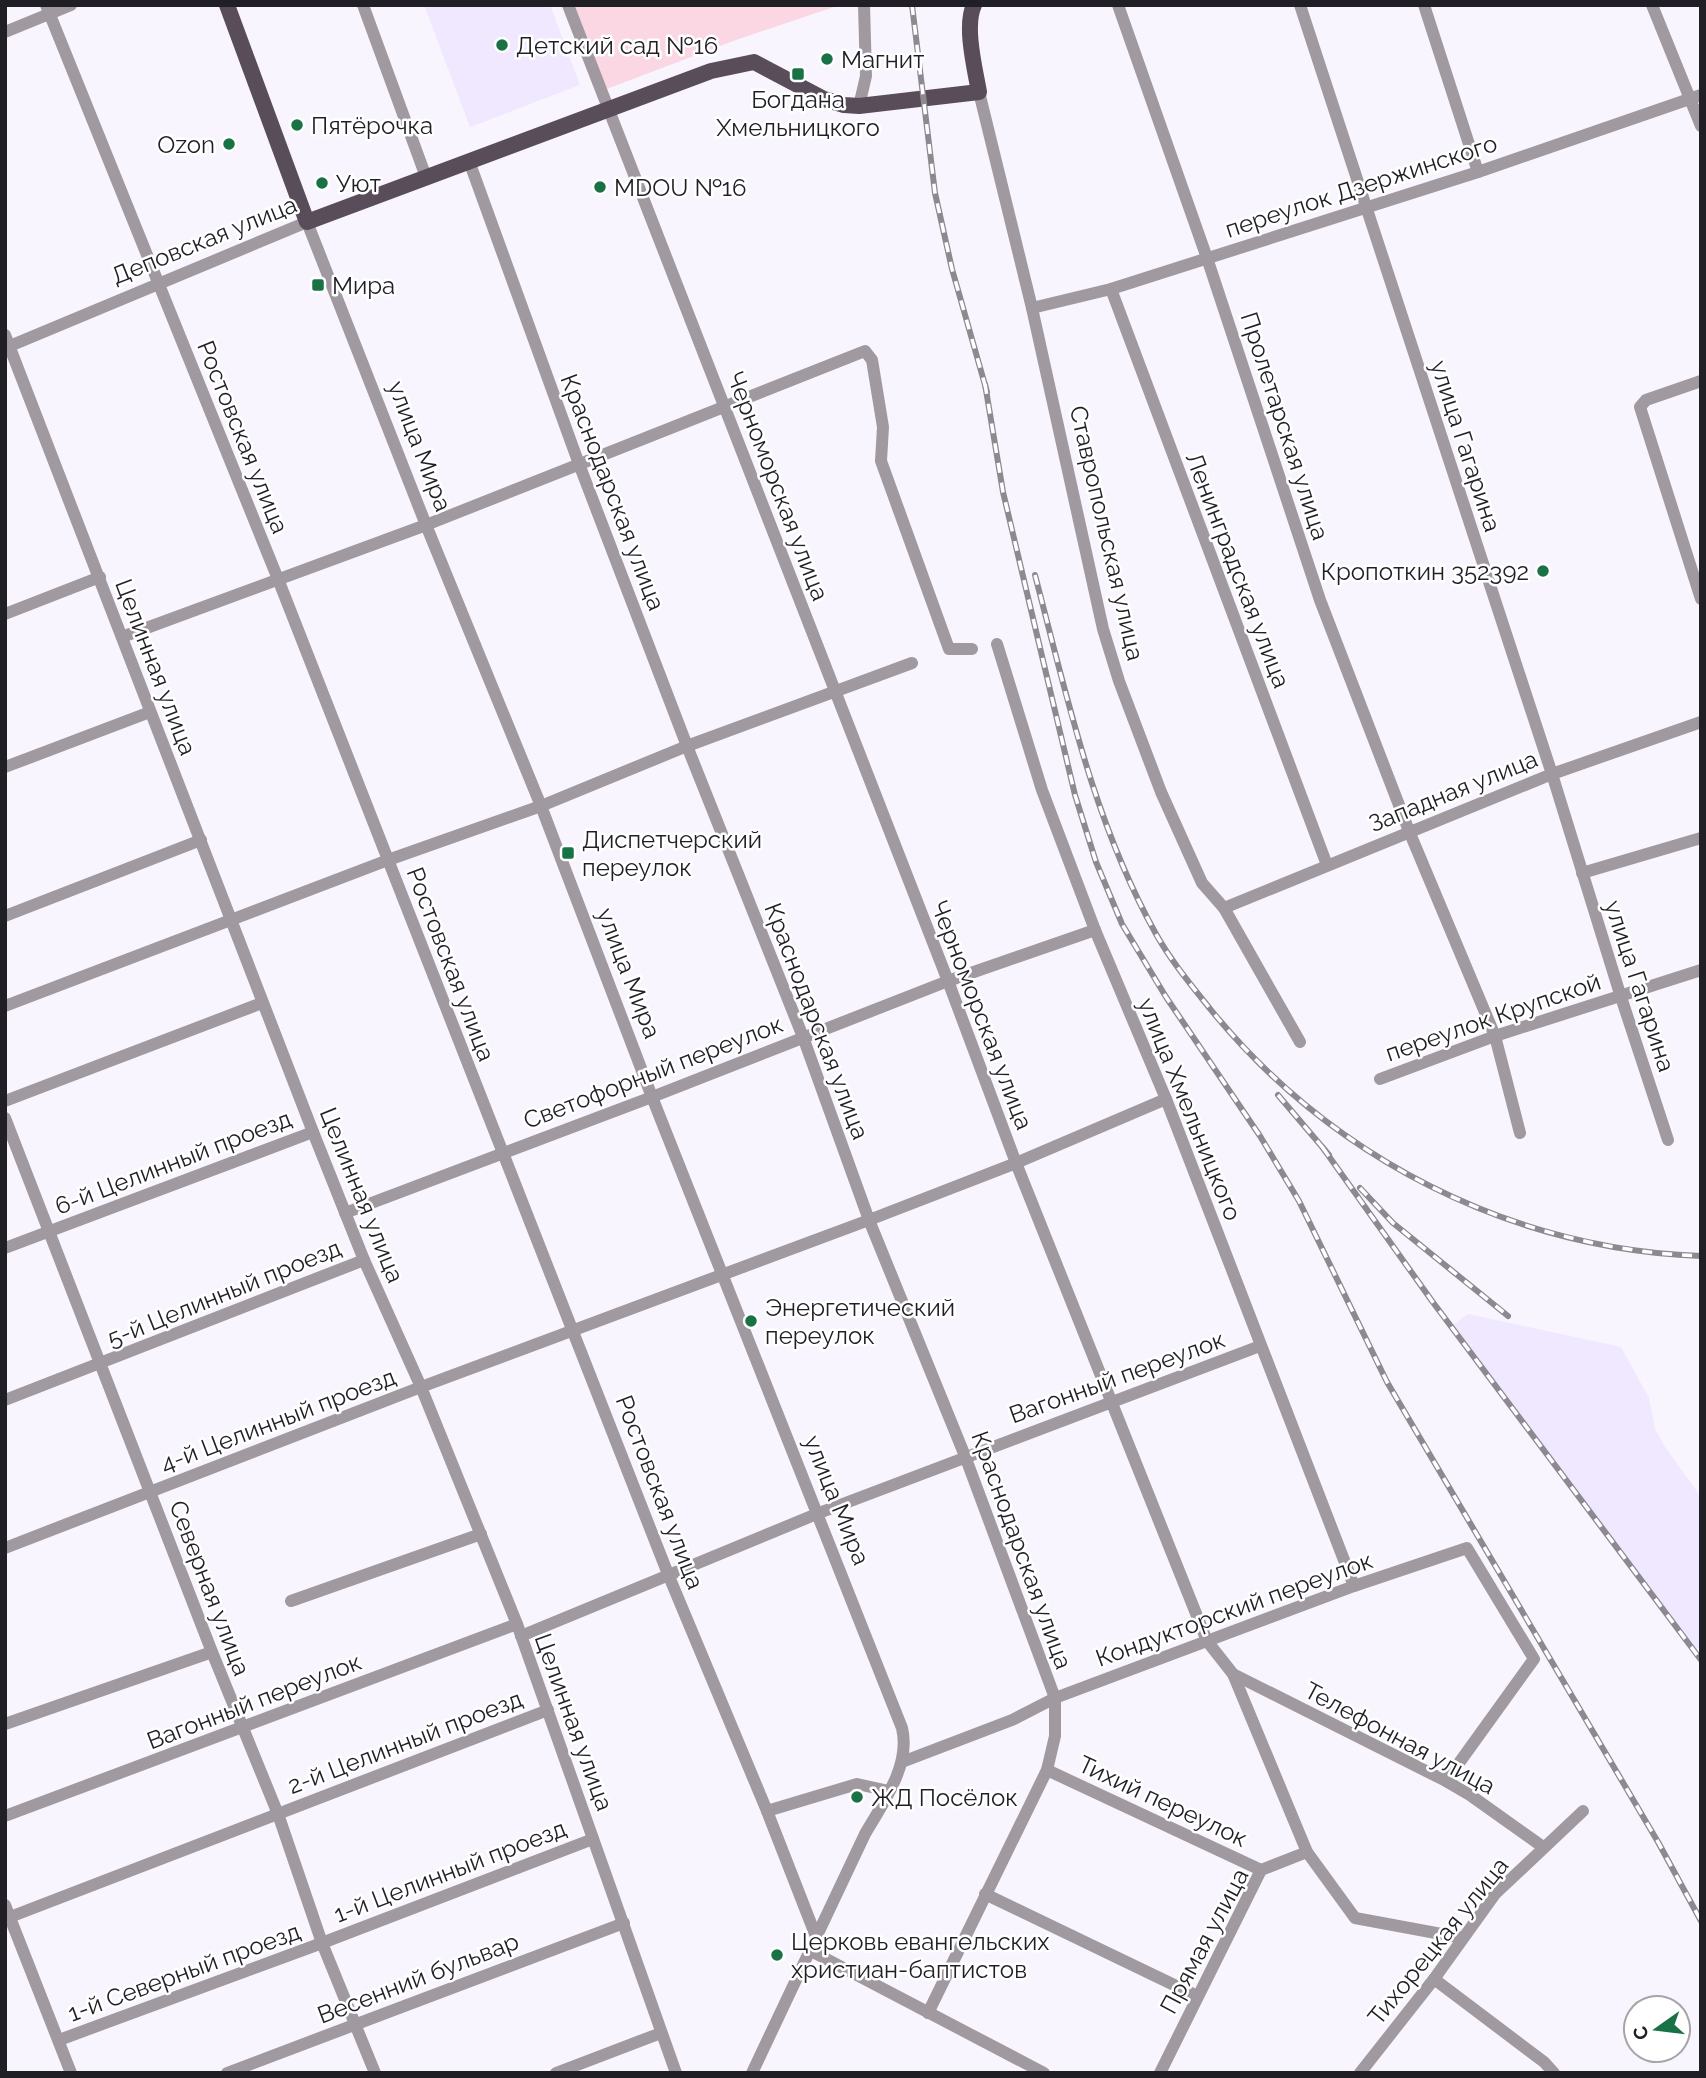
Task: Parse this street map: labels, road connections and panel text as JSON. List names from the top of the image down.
{
  "streets": {
    "main road": ["Деповская улица", "улица Мира", "Ставропольская улица"],
    "street": [
      "переулок Дзержинского",
      "Пролетарская улица",
      "Ростовская улица",
      "улица Гагарина",
      "Черноморская улица",
      "Краснодарская улица",
      "Ленинградская улица",
      "Целинная улица",
      "Западная улица",
      "переулок Крупской",
      "Светофорный переулок",
      "улица Хмельницкого",
      "6-й Целинный проезд",
      "5-й Целинный проезд",
      "Вагонный переулок",
      "4-й Целинный проезд",
      "Северная улица",
      "Кондукторский переулок",
      "Телефонная улица",
      "2-й Целинный проезд",
      "Тихий переулок",
      "1-й Целинный проезд",
      "Прямая улица",
      "Тихорецкая улица",
      "1-й Северный проезд",
      "Весенний бульвар"
    ]
  },
  "crossings": [
    ["переулок Дзержинского", "Пролетарская улица"],
    ["переулок Дзержинского", "улица Гагарина"],
    ["переулок Дзержинского", "Ставропольская улица"],
    ["переулок Дзержинского", "Ленинградская улица"],
    ["Деповская улица", "Ростовская улица"],
    ["Деповская улица", "улица Мира"],
    ["Деповская улица", "Черноморская улица"],
    ["Деповская улица", "Краснодарская улица"],
    ["Деповская улица", "Ставропольская улица"],
    ["Деповская улица", "Целинная улица"],
    ["Пролетарская улица", "Западная улица"],
    ["Пролетарская улица", "переулок Крупской"],
    ["Ростовская улица", "Светофорный переулок"],
    ["Ростовская улица", "Вагонный переулок"],
    ["улица Мира", "Светофорный переулок"],
    ["улица Мира", "Вагонный переулок"],
    ["улица Мира", "Кондукторский переулок"],
    ["улица Гагарина", "Западная улица"],
    ["улица Гагарина", "переулок Крупской"],
    ["Черноморская улица", "Светофорный переулок"],
    ["Черноморская улица", "Вагонный переулок"],
    ["Черноморская улица", "Кондукторский переулок"],
    ["Черноморская улица", "Телефонная улица"],
    ["Черноморская улица", "Прямая улица"],
    ["Черноморская улица", "Тихорецкая улица"],
    ["Краснодарская улица", "Светофорный переулок"],
    ["Краснодарская улица", "Вагонный переулок"],
    ["Краснодарская улица", "Кондукторский переулок"],
    ["Ставропольская улица", "Западная улица"],
    ["Ленинградская улица", "Западная улица"],
    ["Целинная улица", "Светофорный переулок"],
    ["Целинная улица", "6-й Целинный проезд"],
    ["Целинная улица", "5-й Целинный проезд"],
    ["Целинная улица", "Вагонный переулок"],
    ["Целинная улица", "4-й Целинный проезд"],
    ["Целинная улица", "2-й Целинный проезд"],
    ["Целинная улица", "1-й Целинный проезд"],
    ["Целинная улица", "Весенний бульвар"],
    ["Светофорный переулок", "улица Хмельницкого"],
    ["улица Хмельницкого", "Вагонный переулок"],
    ["улица Хмельницкого", "Кондукторский переулок"],
    ["6-й Целинный проезд", "Северная улица"],
    ["5-й Целинный проезд", "Северная улица"],
    ["Вагонный переулок", "Северная улица"],
    ["4-й Целинный проезд", "Северная улица"],
    ["Северная улица", "2-й Целинный проезд"],
    ["Северная улица", "1-й Целинный проезд"],
    ["Северная улица", "1-й Северный проезд"],
    ["Северная улица", "Весенний бульвар"],
    ["Кондукторский переулок", "Телефонная улица"],
    ["Телефонная улица", "Тихорецкая улица"],
    ["Тихий переулок", "Прямая улица"],
    ["1-й Целинный проезд", "1-й Северный проезд"]
  ],
  "places": {
    "other": [
      "Детский сад №16",
      "Магнит",
      "Пятёрочка",
      "Ozon",
      "Уют",
      "MDOU №16",
      "Кропоткин 352392",
      "Энергетический переулок",
      "ЖД Посёлок",
      "Церковь евангельских христиан-баптистов"
    ],
    "transit": ["Богдана Хмельницкого", "Мира", "Диспетчерский переулок"]
  },
  "north": "left"
}
